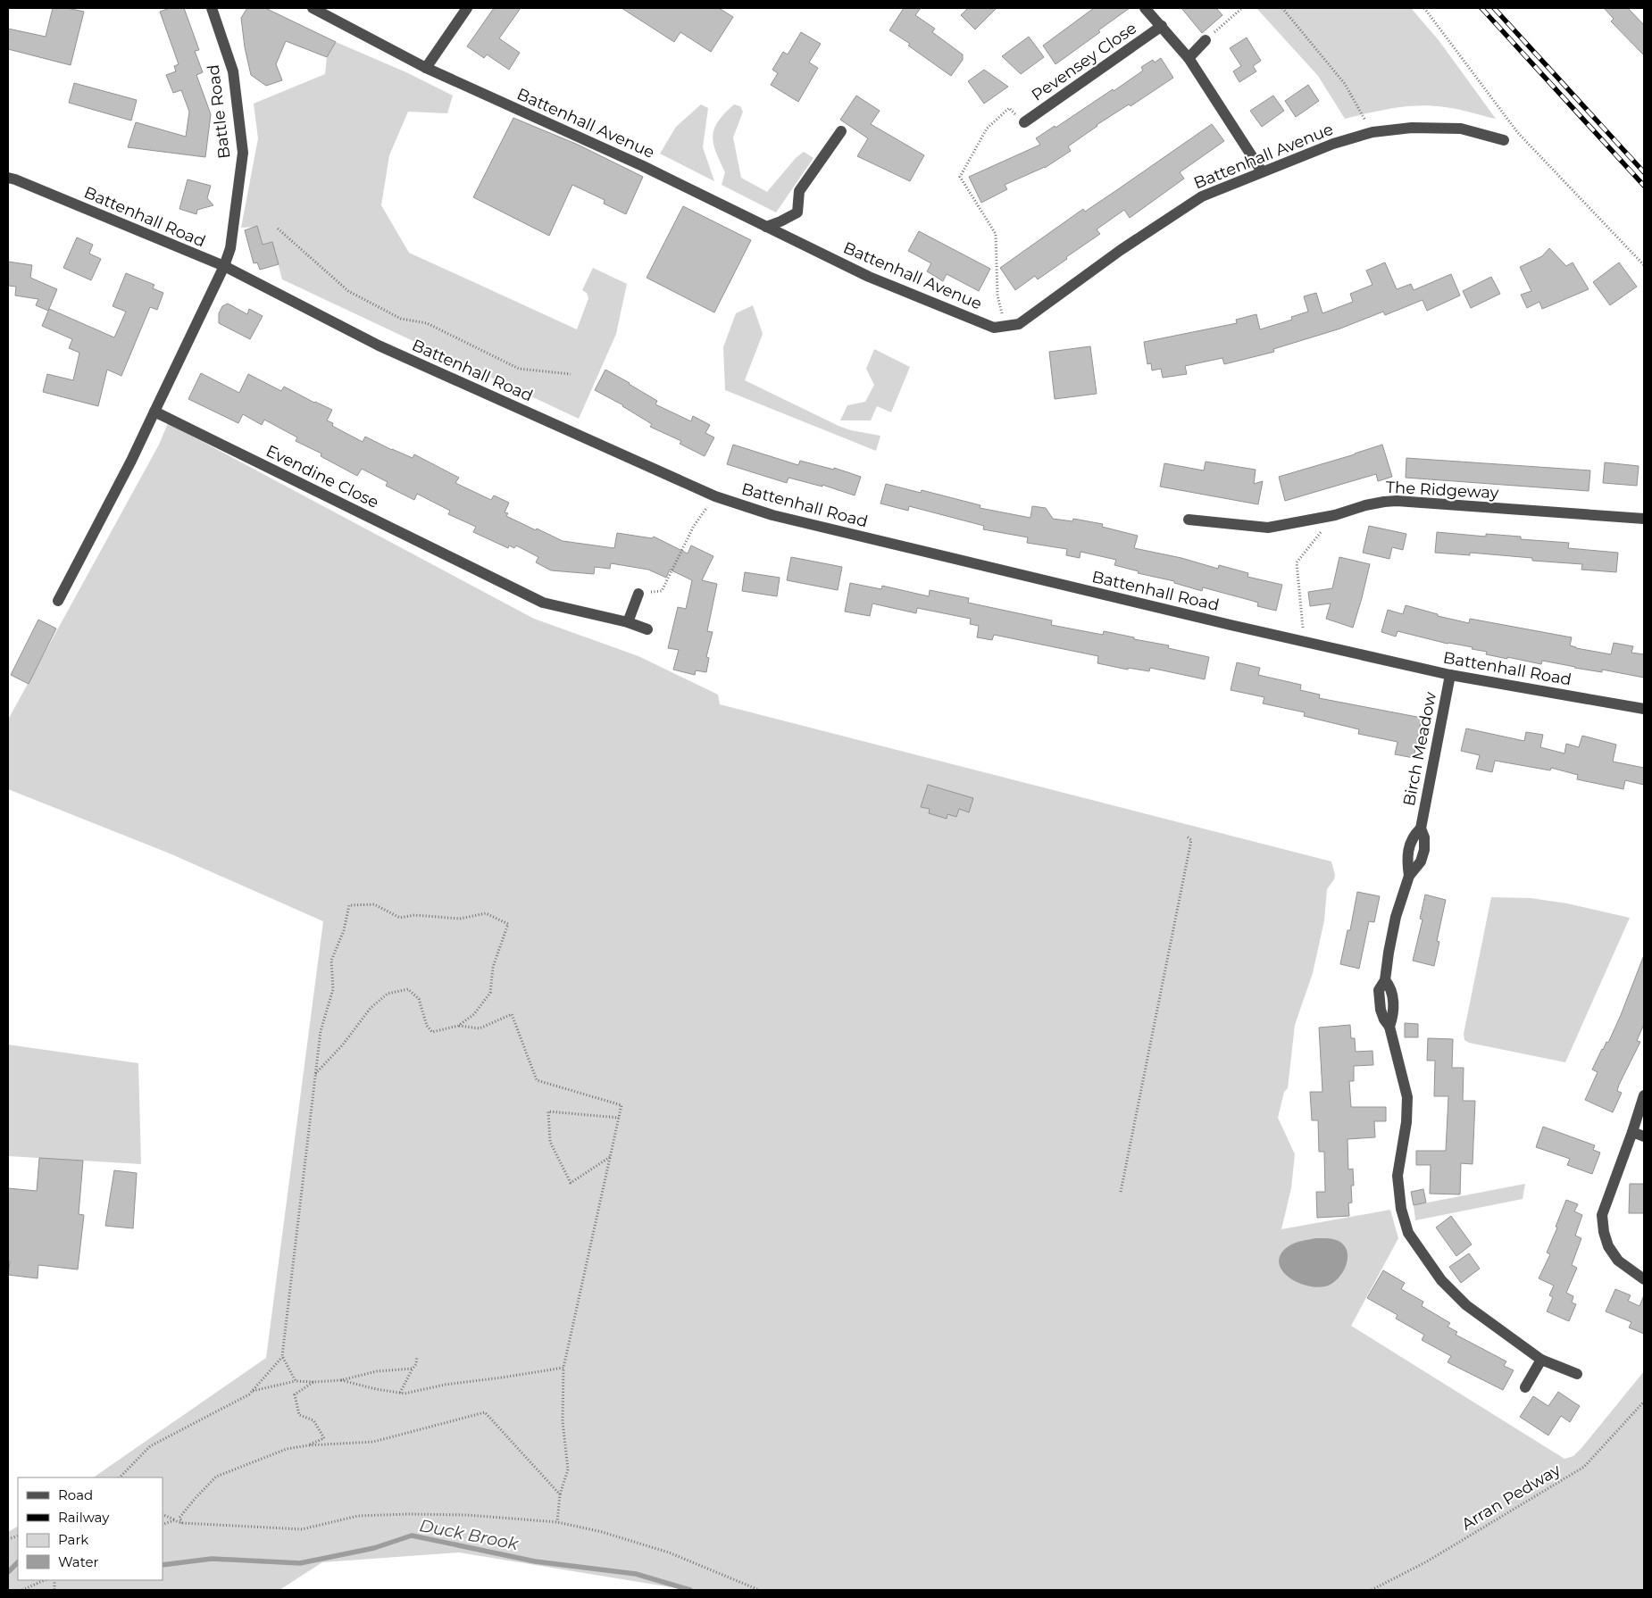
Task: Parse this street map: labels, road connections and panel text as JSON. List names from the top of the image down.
{
  "streets": {
    "street": [
      "Pevensey Close",
      "Battle Road",
      "Battenhall Avenue",
      "Battenhall Road",
      "Evendine Close",
      "The Ridgeway",
      "Birch Meadow"
    ],
    "path": ["Arran Pedway"]
  },
  "crossings": [
    ["Battle Road", "Battenhall Road"],
    ["Battenhall Road", "Birch Meadow"]
  ],
  "water": ["Duck Brook"],
  "legend": [
    "Road",
    "Railway",
    "Park",
    "Water"
  ]
}
